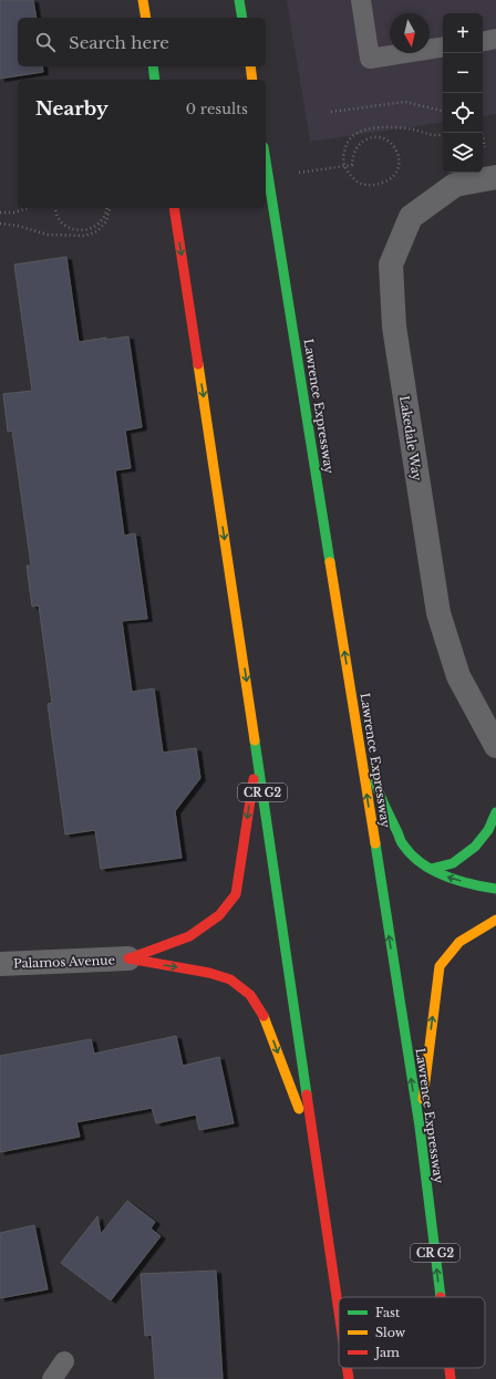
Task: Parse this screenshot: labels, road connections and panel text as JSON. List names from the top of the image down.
{
  "streets": {
    "highway": ["Lawrence Expressway", "CR G2"],
    "street": ["Lakedale Way", "Palamos Avenue"]
  },
  "one_way": ["Lawrence Expressway"],
  "legend": ["Fast", "Slow", "Jam"],
  "north": "bottom",
  "page": {
    "map_buttons": ["+", "−"],
    "search": "Search here",
    "heading": ["Nearby", "0 results"]
  }
}
